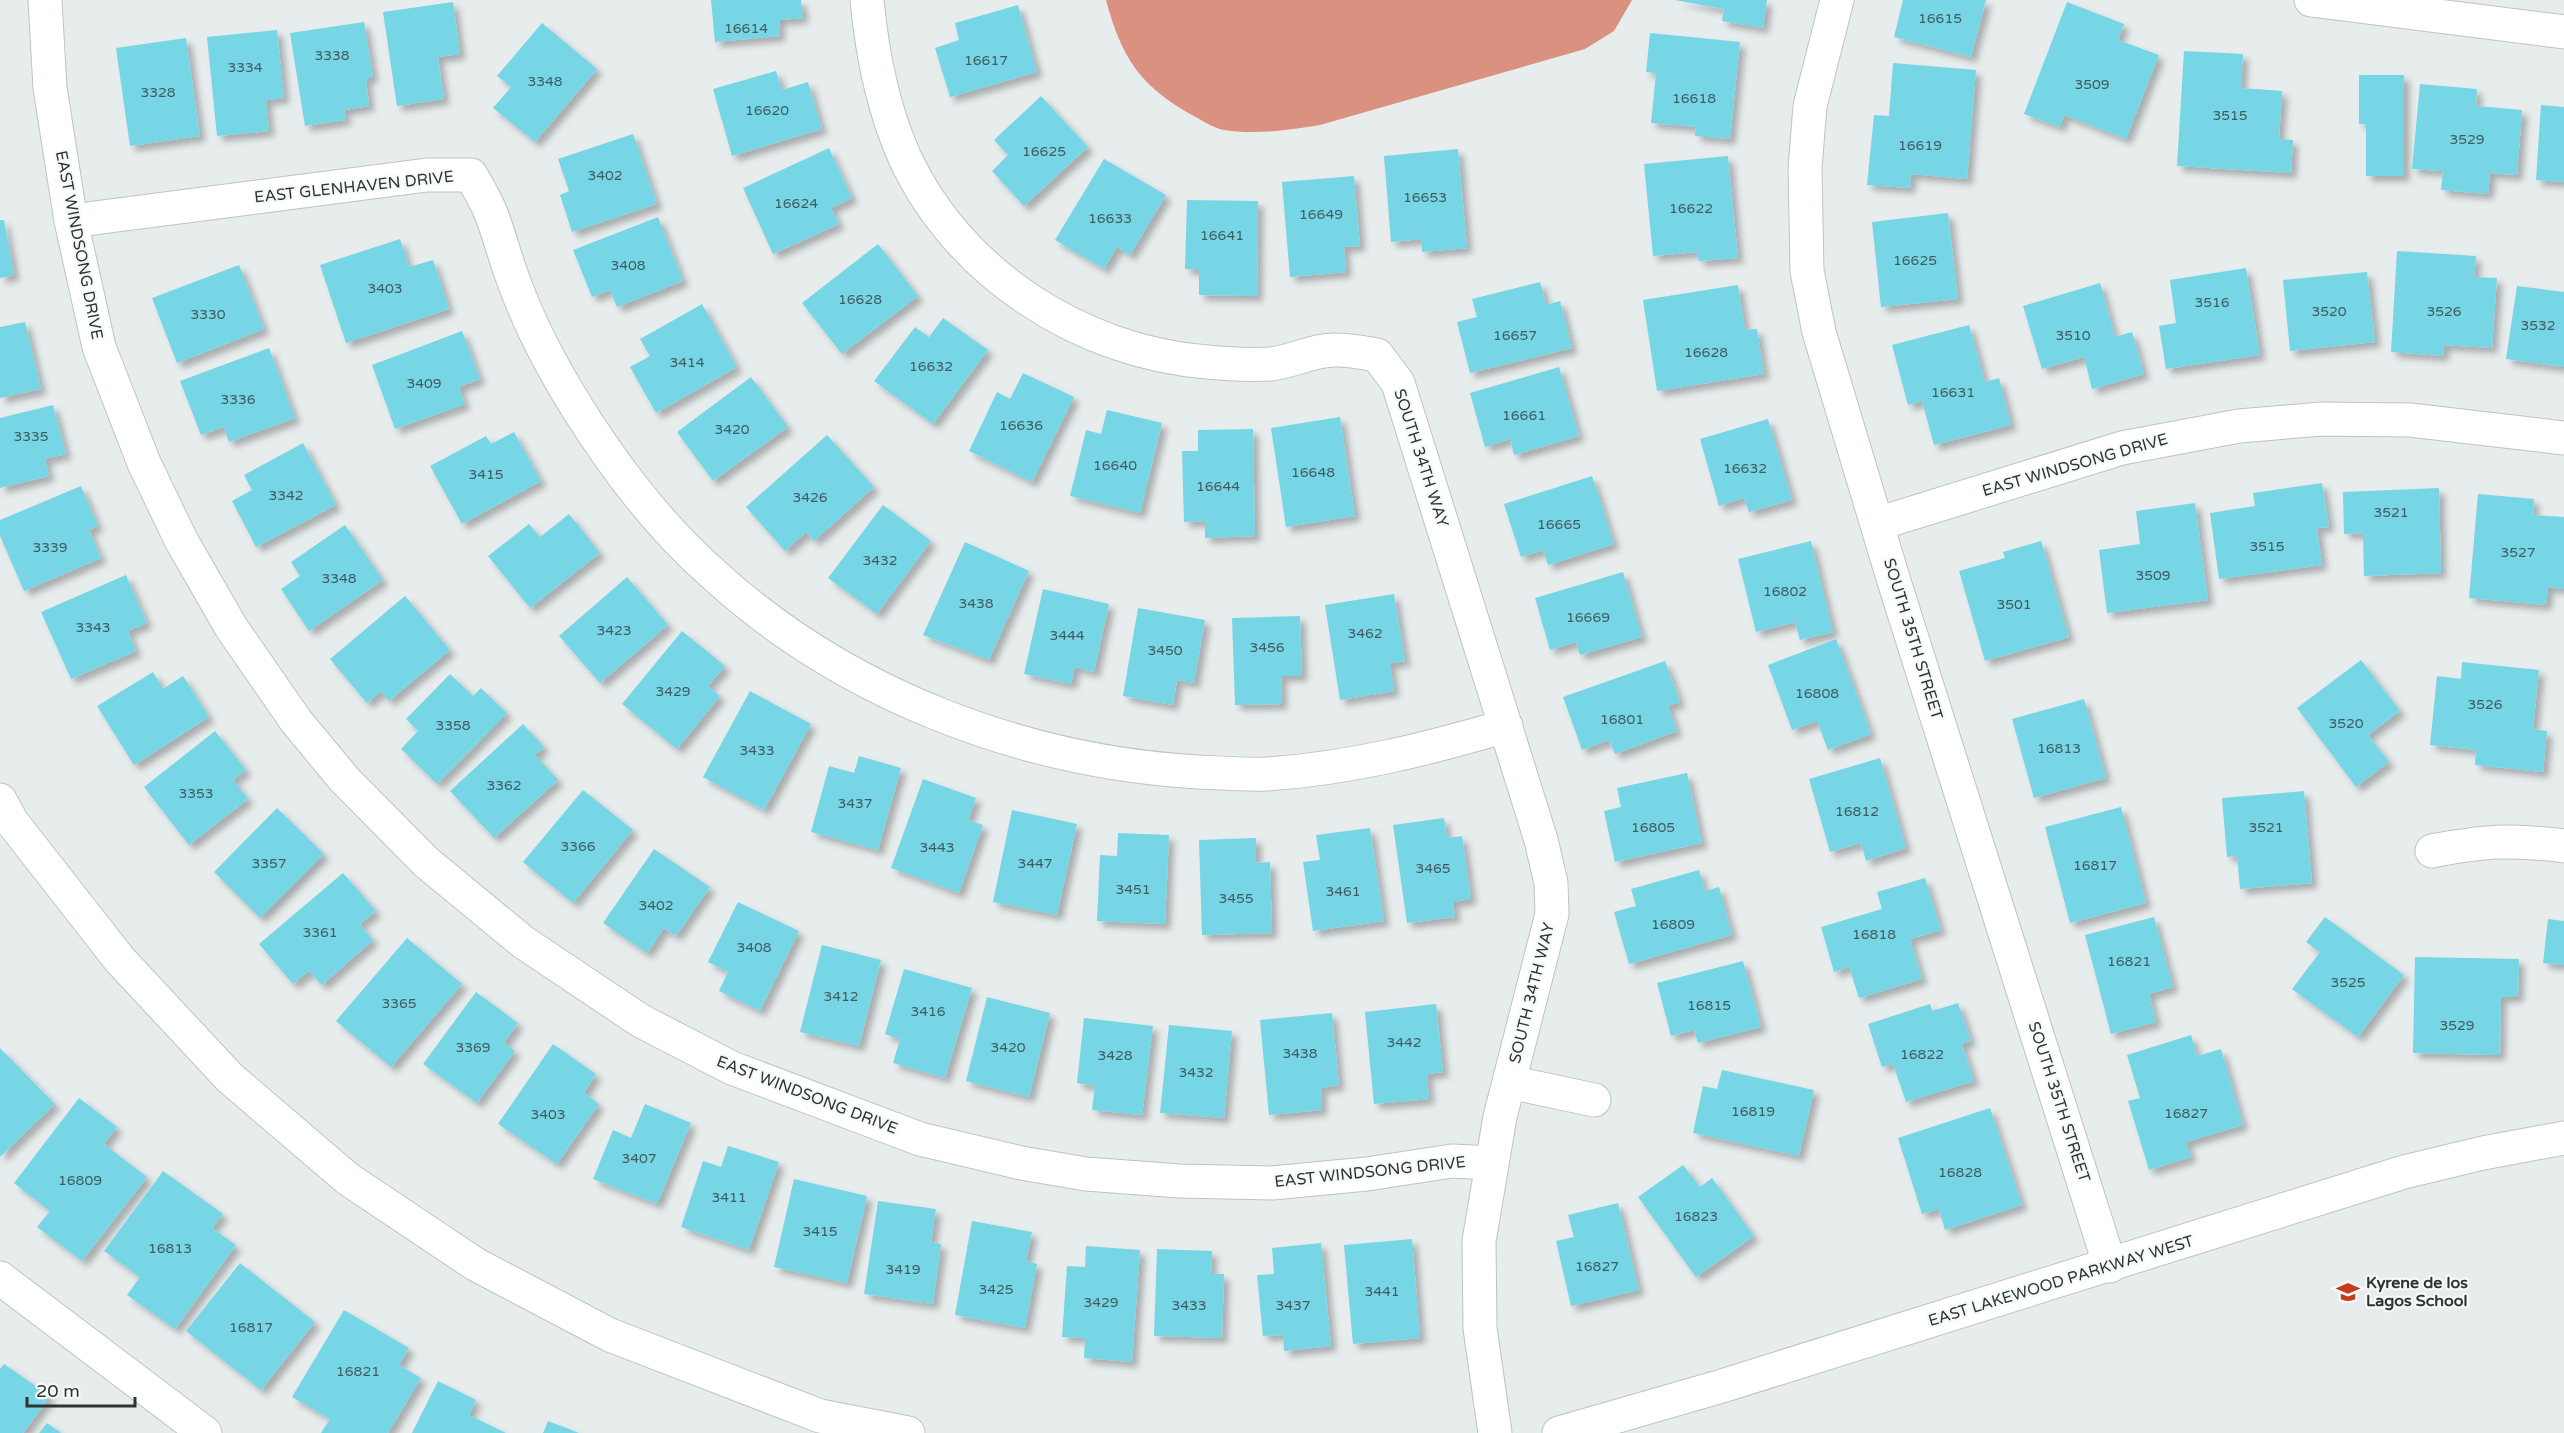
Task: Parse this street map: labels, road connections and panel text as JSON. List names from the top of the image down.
{
  "streets": {
    "street": [
      "EAST GLENHAVEN DRIVE",
      "EAST WINDSONG DRIVE",
      "SOUTH 34TH WAY",
      "SOUTH 35TH STREET",
      "EAST LAKEWOOD PARKWAY WEST"
    ]
  },
  "crossings": [
    ["EAST GLENHAVEN DRIVE", "EAST WINDSONG DRIVE"],
    ["EAST GLENHAVEN DRIVE", "SOUTH 34TH WAY"],
    ["EAST WINDSONG DRIVE", "SOUTH 34TH WAY"],
    ["EAST WINDSONG DRIVE", "SOUTH 35TH STREET"],
    ["SOUTH 35TH STREET", "EAST LAKEWOOD PARKWAY WEST"]
  ],
  "places": {
    "school or university": ["Kyrene de los Lagos School"]
  },
  "house_numbers": [
    "16615",
    "16614",
    "3338",
    "16617",
    "3334",
    "3348",
    "3509",
    "3328",
    "16618",
    "16620",
    "3515",
    "3529",
    "16619",
    "16625",
    "3402",
    "16653",
    "16624",
    "16622",
    "16649",
    "16633",
    "16641",
    "16625",
    "3408",
    "3403",
    "16628",
    "3516",
    "3520",
    "3526",
    "3330",
    "3532",
    "16657",
    "3510",
    "16628",
    "3414",
    "16632",
    "3409",
    "16631",
    "3336",
    "16661",
    "16636",
    "3420",
    "3335",
    "16640",
    "16632",
    "16648",
    "3415",
    "16644",
    "3342",
    "3426",
    "3521",
    "16665",
    "3515",
    "3339",
    "3527",
    "3432",
    "3509",
    "3348",
    "16802",
    "3438",
    "3501",
    "16669",
    "3343",
    "3423",
    "3462",
    "3444",
    "3456",
    "3450",
    "3429",
    "16808",
    "3526",
    "16801",
    "3520",
    "3358",
    "16813",
    "3433",
    "3362",
    "3353",
    "3437",
    "16812",
    "16805",
    "3521",
    "3366",
    "3443",
    "3357",
    "3447",
    "16817",
    "3465",
    "3451",
    "3461",
    "3455",
    "3402",
    "16809",
    "3361",
    "16818",
    "3408",
    "16821",
    "3525",
    "3412",
    "3365",
    "16815",
    "3416",
    "3529",
    "3442",
    "3369",
    "3420",
    "3438",
    "16822",
    "3428",
    "3432",
    "16819",
    "16827",
    "3403",
    "3407",
    "16828",
    "16809",
    "3411",
    "16823",
    "3415",
    "16813",
    "16827",
    "3419",
    "3425",
    "3441",
    "3429",
    "3433",
    "3437",
    "16817",
    "16821"
  ],
  "scale_bar": "20 m"
}
